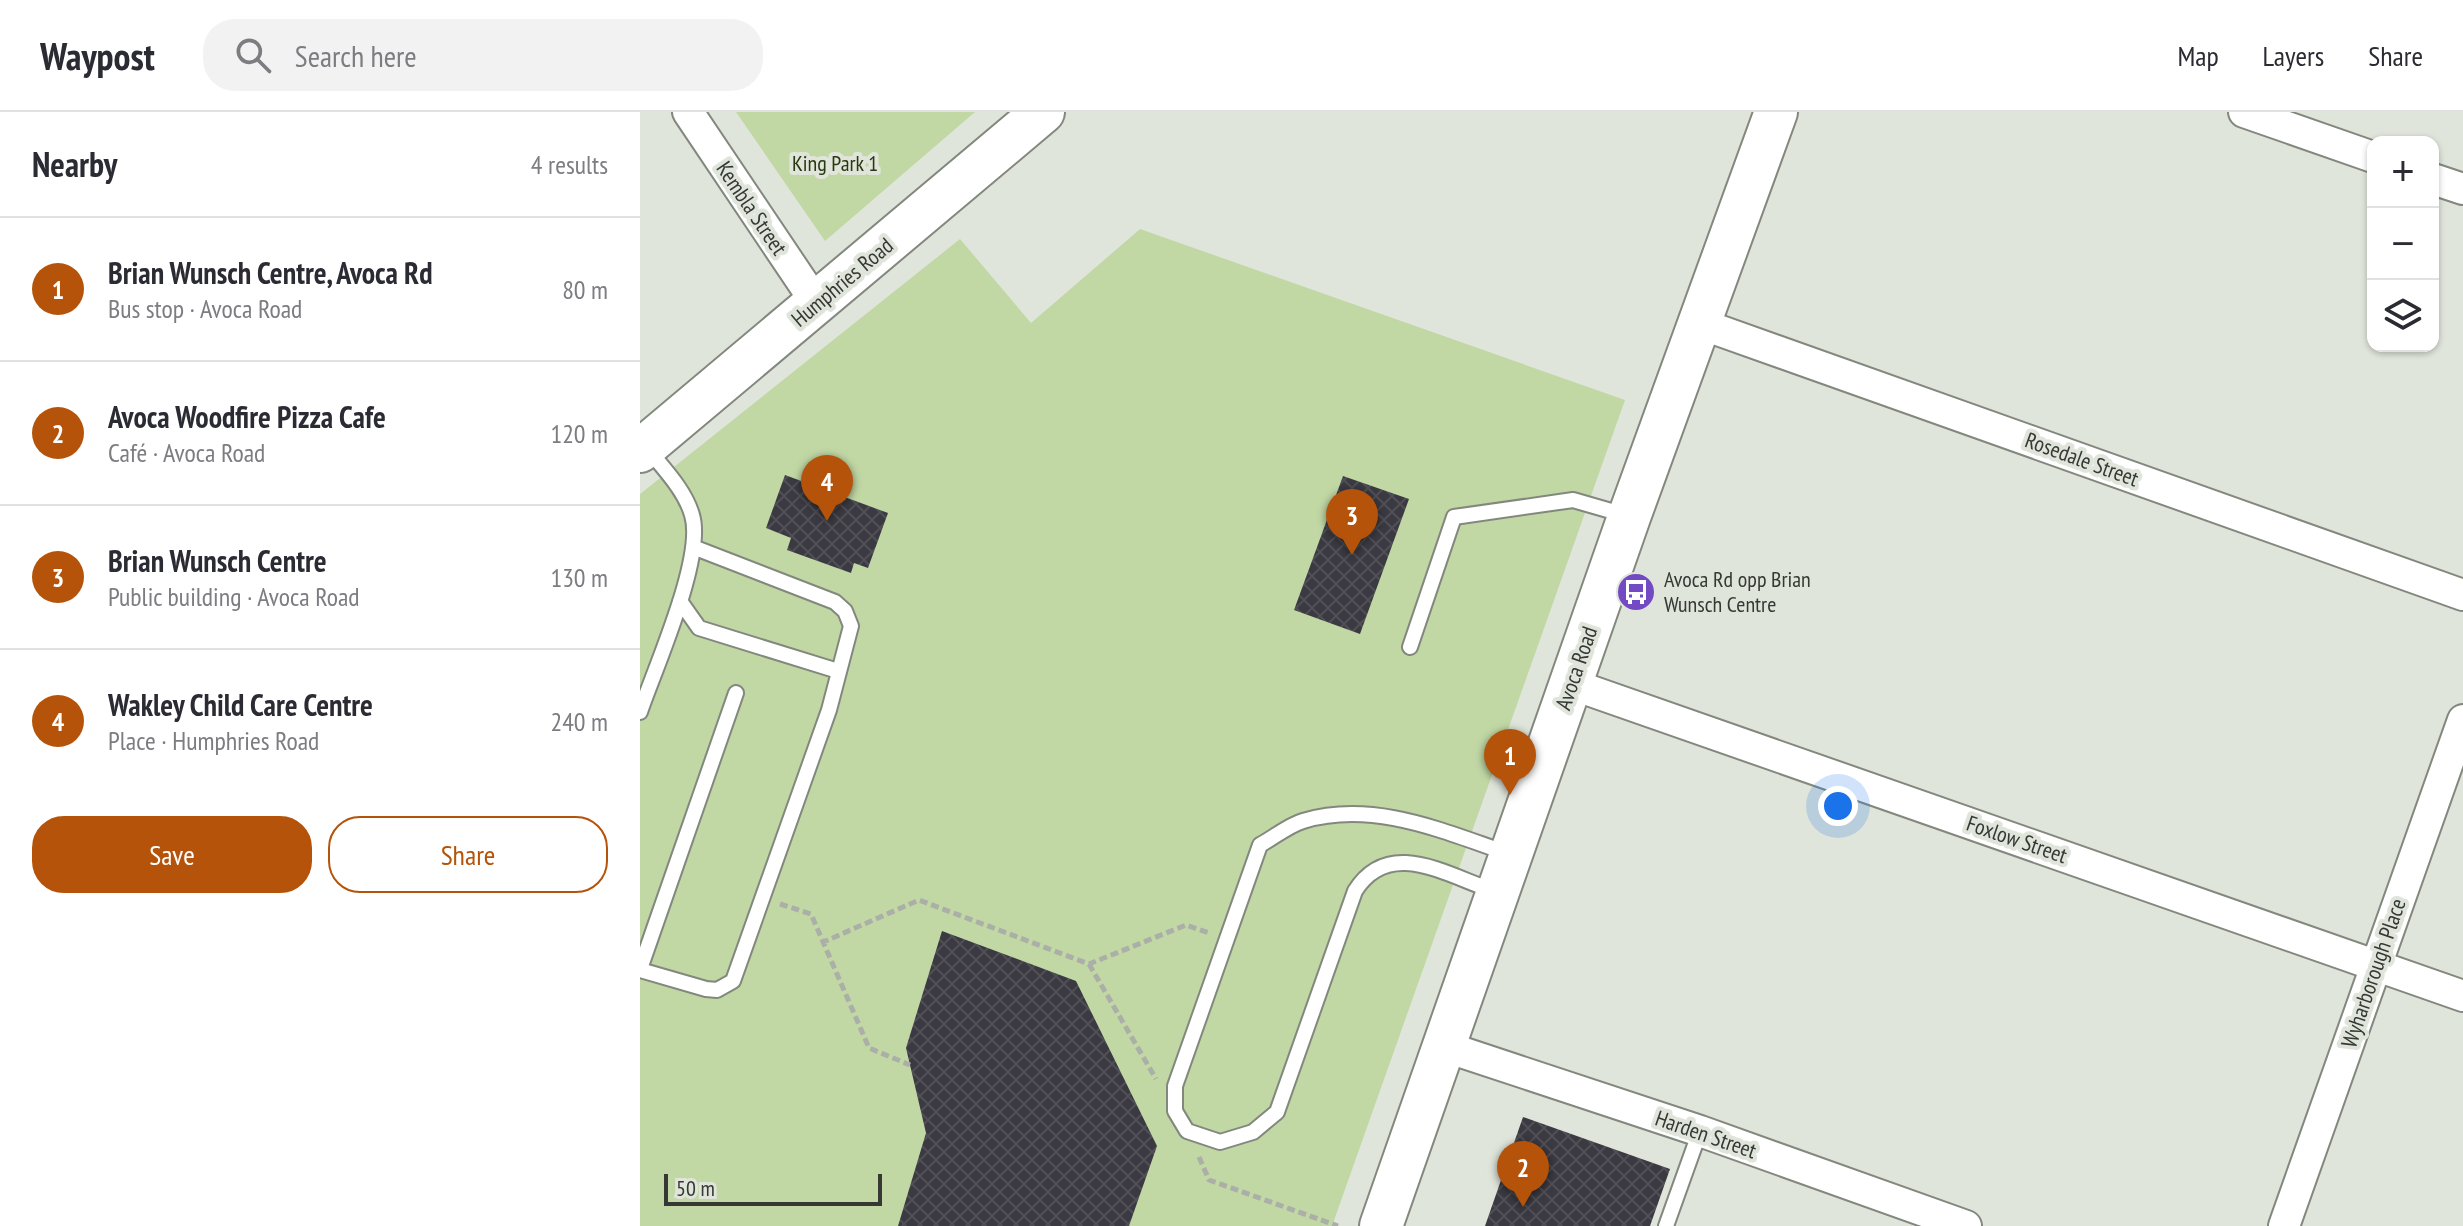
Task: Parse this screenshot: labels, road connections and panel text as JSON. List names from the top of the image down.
{
  "streets": {
    "main road": ["Humphries Road", "Avoca Road"],
    "street": [
      "Kembla Street",
      "Rosedale Street",
      "Foxlow Street",
      "Wyharborough Place",
      "Harden Street"
    ]
  },
  "crossings": [
    ["Kembla Street", "Humphries Road"],
    ["Rosedale Street", "Avoca Road"],
    ["Avoca Road", "Foxlow Street"],
    ["Avoca Road", "Harden Street"],
    ["Foxlow Street", "Wyharborough Place"]
  ],
  "parks": ["King Park 1"],
  "places": {
    "bus stop": ["Avoca Rd opp Brian Wunsch Centre"]
  },
  "scale_bar": "50 m",
  "page": {
    "header": "Waypost",
    "search": "Search here",
    "nav": ["Map", "Layers", "Share"],
    "heading": ["Nearby", "4 results"],
    "map_buttons": ["+", "−"],
    "list": [
      {
        "mark": "1",
        "name": "Brian Wunsch Centre, Avoca Rd",
        "note": "Bus stop · Avoca Road",
        "value": "80 m"
      },
      {
        "mark": "2",
        "name": "Avoca Woodfire Pizza Cafe",
        "note": "Café · Avoca Road",
        "value": "120 m"
      },
      {
        "mark": "3",
        "name": "Brian Wunsch Centre",
        "note": "Public building · Avoca Road",
        "value": "130 m"
      },
      {
        "mark": "4",
        "name": "Wakley Child Care Centre",
        "note": "Place · Humphries Road",
        "value": "240 m"
      }
    ],
    "pins": [
      "4",
      "3",
      "1",
      "2"
    ],
    "buttons": ["Save", "Share"],
    "scale": "50 m"
  }
}
